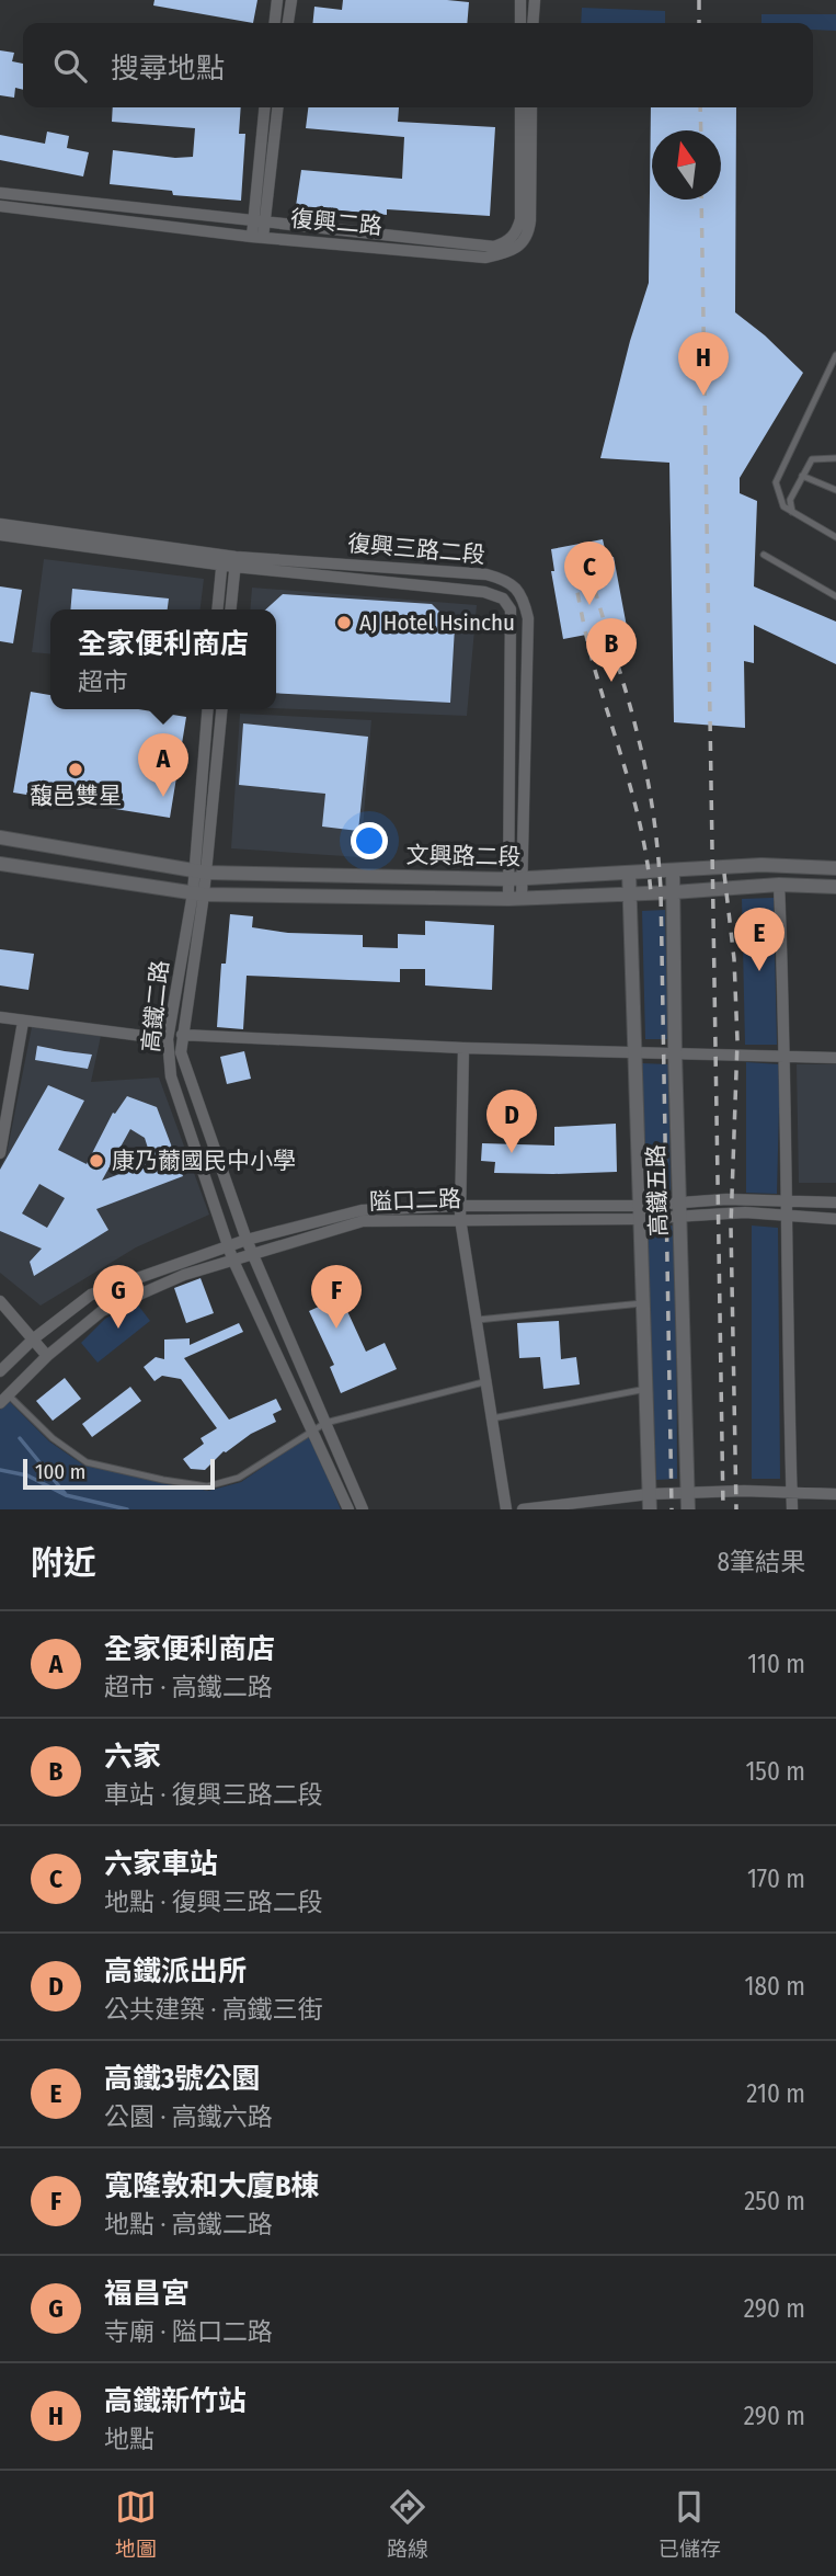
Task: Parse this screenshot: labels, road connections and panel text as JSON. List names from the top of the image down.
{
  "streets": {
    "street": [
      "復興二路",
      "復興三路二段",
      "文興路二段",
      "高鐵二路",
      "高鐵五路",
      "隘口二路"
    ]
  },
  "crossings": [
    ["復興三路二段", "文興路二段"],
    ["文興路二段", "高鐵二路"],
    ["文興路二段", "高鐵五路"],
    ["高鐵二路", "隘口二路"],
    ["高鐵五路", "隘口二路"]
  ],
  "places": ["AJ Hotel Hsinchu", "馥邑雙星", "康乃薾國民中小學"],
  "scale_bar": "100 m",
  "north": "top",
  "page": {
    "search": "搜尋地點",
    "pins": [
      "H",
      "C",
      "B",
      "A",
      "E",
      "D",
      "F",
      "G"
    ],
    "popup": ["全家便利商店", "超市"],
    "scale": "100 m",
    "heading": ["附近", "8筆結果"],
    "list": [
      {
        "mark": "A",
        "name": "全家便利商店",
        "note": "超市 · 高鐵二路",
        "value": "110 m"
      },
      {
        "mark": "B",
        "name": "六家",
        "note": "車站 · 復興三路二段",
        "value": "150 m"
      },
      {
        "mark": "C",
        "name": "六家車站",
        "note": "地點 · 復興三路二段",
        "value": "170 m"
      },
      {
        "mark": "D",
        "name": "高鐵派出所",
        "note": "公共建築 · 高鐵三街",
        "value": "180 m"
      },
      {
        "mark": "E",
        "name": "高鐵3號公園",
        "note": "公園 · 高鐵六路",
        "value": "210 m"
      },
      {
        "mark": "F",
        "name": "寬隆敦和大廈B棟",
        "note": "地點 · 高鐵二路",
        "value": "250 m"
      },
      {
        "mark": "G",
        "name": "福昌宮",
        "note": "寺廟 · 隘口二路",
        "value": "290 m"
      },
      {
        "mark": "H",
        "name": "高鐵新竹站",
        "note": "地點",
        "value": "290 m"
      }
    ],
    "nav": ["地圖", "路線", "已儲存"]
  }
}
